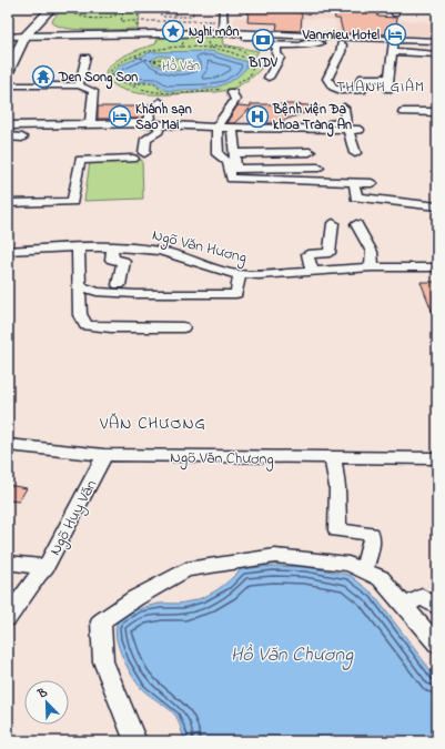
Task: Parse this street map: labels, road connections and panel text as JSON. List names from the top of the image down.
{
  "streets": {
    "street": ["Ngõ Văn Hương", "Ngõ Văn Chương", "Ngõ Huy Văn"]
  },
  "crossings": [
    ["Ngõ Văn Chương", "Ngõ Huy Văn"]
  ],
  "districts": ["THANH GIÁM", "VĂN CHƯƠNG"],
  "water": ["Hồ Văn Chương"],
  "parks": ["Hồ Văn"],
  "places": {
    "place": ["Nghi môn"],
    "hotel": ["Vanmieu Hotel", "Khánh sạn Sao Mai"],
    "bank": ["BIDV"],
    "temple": ["Den Song Son"],
    "hospital": ["Bệnh viện Đa khoa Tràng An"]
  },
  "north": "top left"
}
